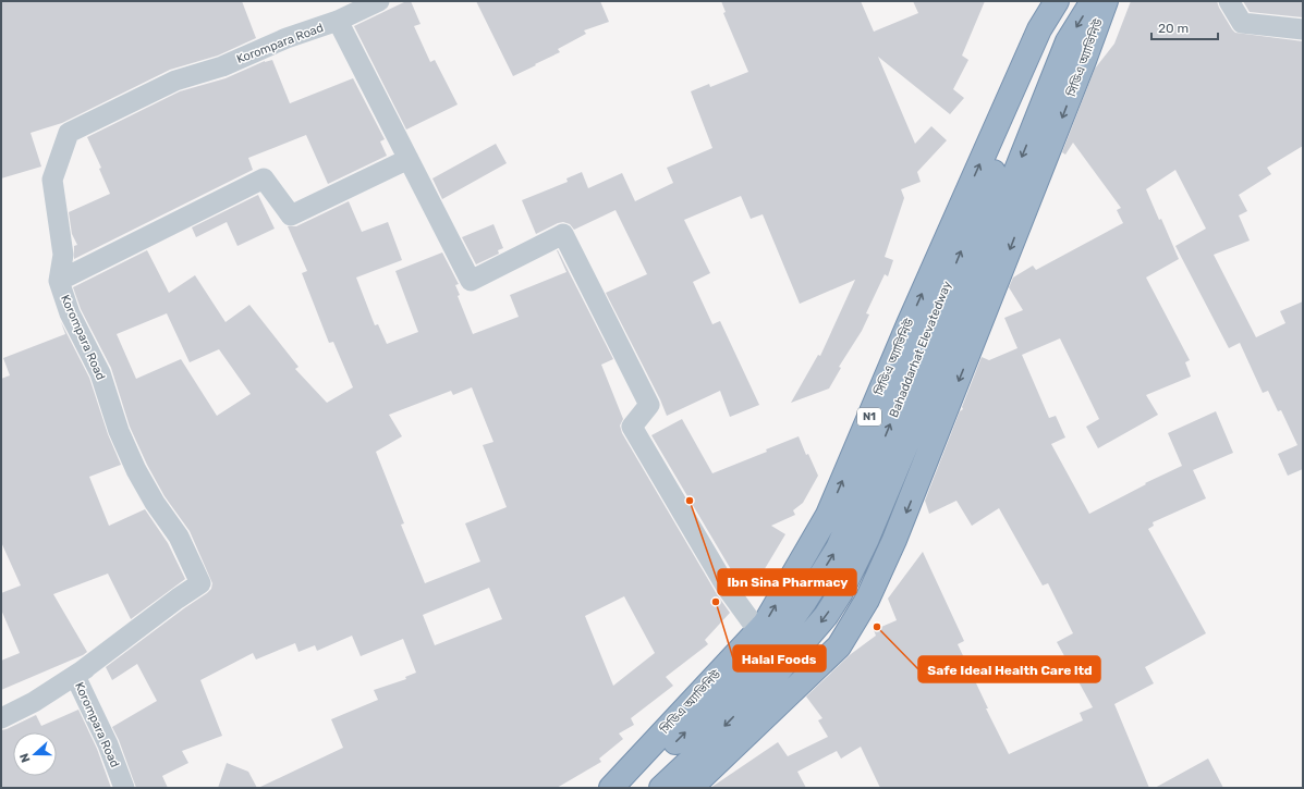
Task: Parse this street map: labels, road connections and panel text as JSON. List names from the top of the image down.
{
  "streets": {
    "highway": ["সিডিএ অ্যাভিনিউ", "Bahaddarhat Elevatedway", "N1"],
    "street": ["Korompara Road"]
  },
  "places": ["Ibn Sina Pharmacy", "Halal Foods", "Safe Ideal Health Care ltd"],
  "scale_bar": "20 m",
  "north": "left"
}
